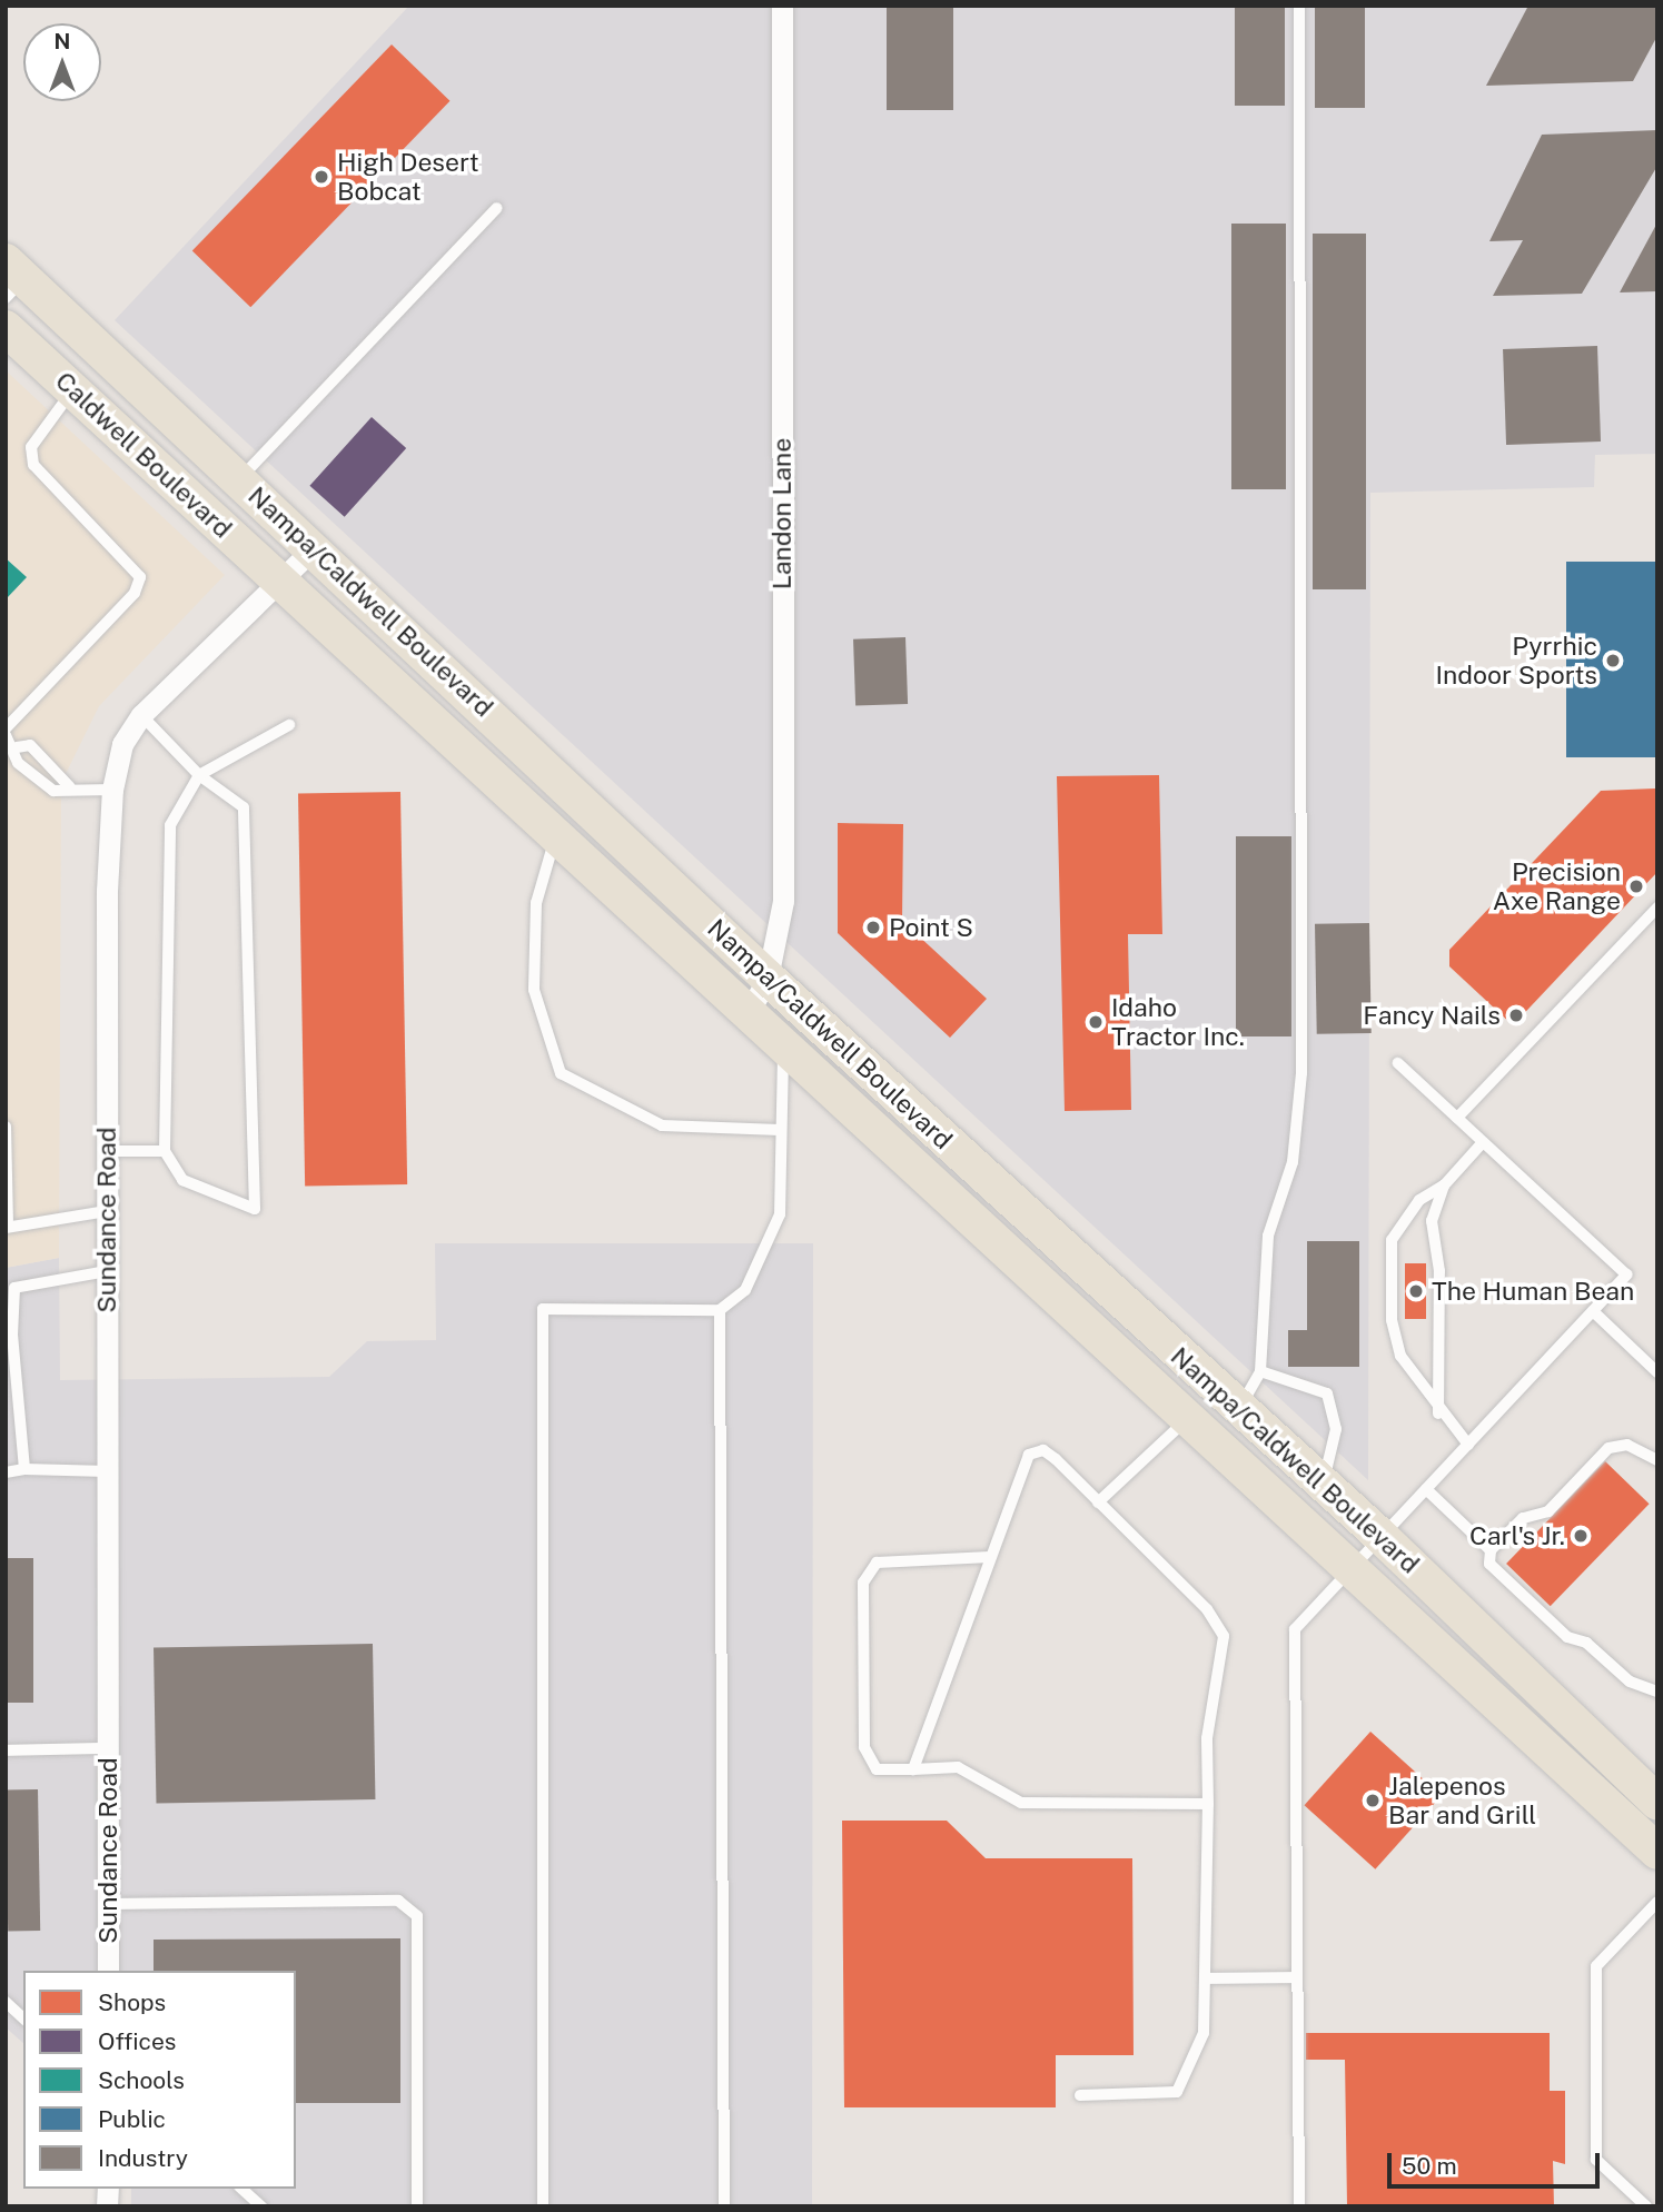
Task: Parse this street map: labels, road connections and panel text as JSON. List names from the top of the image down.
{
  "streets": {
    "main road": ["Caldwell Boulevard", "Nampa/Caldwell Boulevard"],
    "street": ["Landon Lane", "Sundance Road"]
  },
  "crossings": [
    ["Caldwell Boulevard", "Nampa/Caldwell Boulevard"],
    ["Caldwell Boulevard", "Sundance Road"],
    ["Landon Lane", "Nampa/Caldwell Boulevard"],
    ["Nampa/Caldwell Boulevard", "Sundance Road"]
  ],
  "places": [
    "High Desert Bobcat",
    "Pyrrhic Indoor Sports",
    "Precision Axe Range",
    "Point S",
    "Fancy Nails",
    "Idaho Tractor Inc.",
    "The Human Bean",
    "Carl's Jr.",
    "Jalepenos Bar and Grill"
  ],
  "legend": [
    "Shops",
    "Offices",
    "Schools",
    "Public",
    "Industry"
  ],
  "scale_bar": "50 m",
  "north": "top"
}
